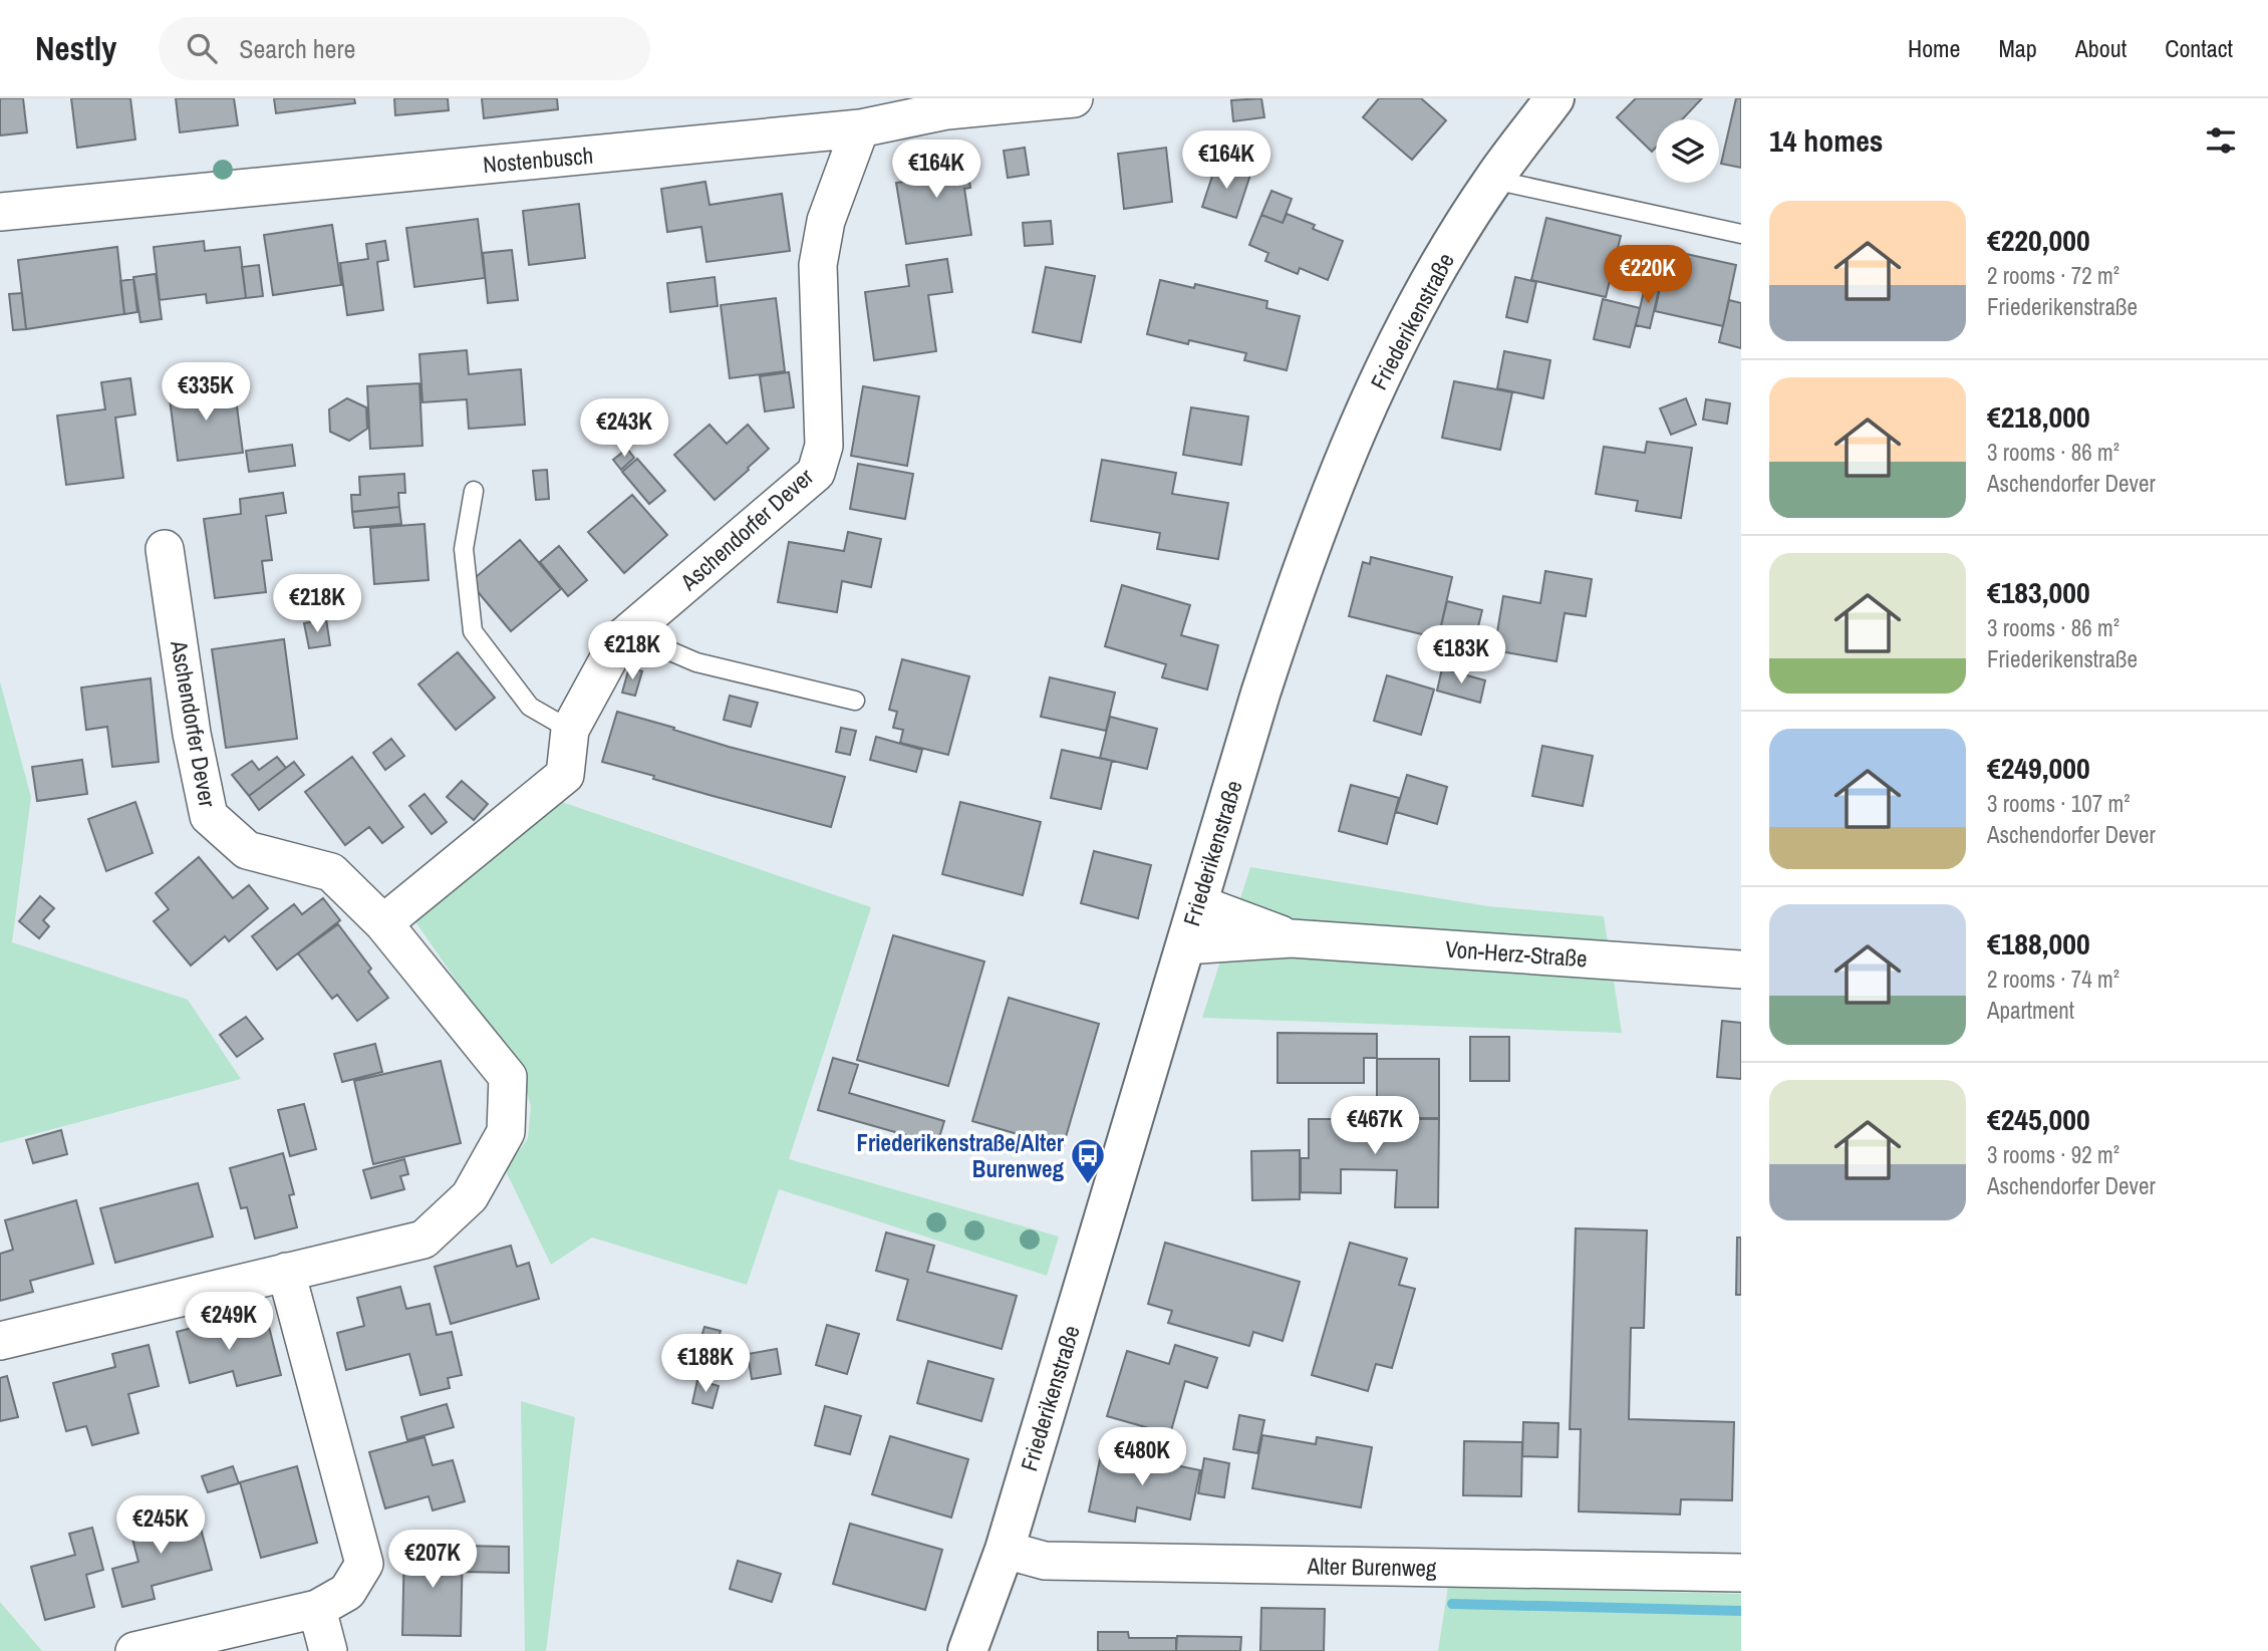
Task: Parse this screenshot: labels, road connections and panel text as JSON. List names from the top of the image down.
{
  "streets": {
    "street": [
      "Nostenbusch",
      "Friederikenstraße",
      "Aschendorfer Dever",
      "Von-Herz-Straße",
      "Alter Burenweg"
    ]
  },
  "crossings": [
    ["Nostenbusch", "Aschendorfer Dever"],
    ["Friederikenstraße", "Alter Burenweg"]
  ],
  "places": {
    "bus stop": ["Friederikenstraße/Alter Burenweg"]
  },
  "page": {
    "header": "Nestly",
    "search": "Search here",
    "nav": [
      "Home",
      "Map",
      "About",
      "Contact"
    ],
    "heading": "14 homes",
    "price": [
      "€164K",
      "€164K",
      "€220K",
      "€335K",
      "€243K",
      "€218K",
      "€218K",
      "€183K",
      "€467K",
      "€249K",
      "€188K",
      "€480K",
      "€245K",
      "€207K"
    ],
    "list": [
      {
        "name": "€220,000",
        "note": "2 rooms · 72 m² · Friederikenstraße"
      },
      {
        "name": "€218,000",
        "note": "3 rooms · 86 m² · Aschendorfer Dever"
      },
      {
        "name": "€183,000",
        "note": "3 rooms · 86 m² · Friederikenstraße"
      },
      {
        "name": "€249,000",
        "note": "3 rooms · 107 m² · Aschendorfer Dever"
      },
      {
        "name": "€188,000",
        "note": "2 rooms · 74 m² · Apartment"
      },
      {
        "name": "€245,000",
        "note": "3 rooms · 92 m² · Aschendorfer Dever"
      }
    ]
  }
}
